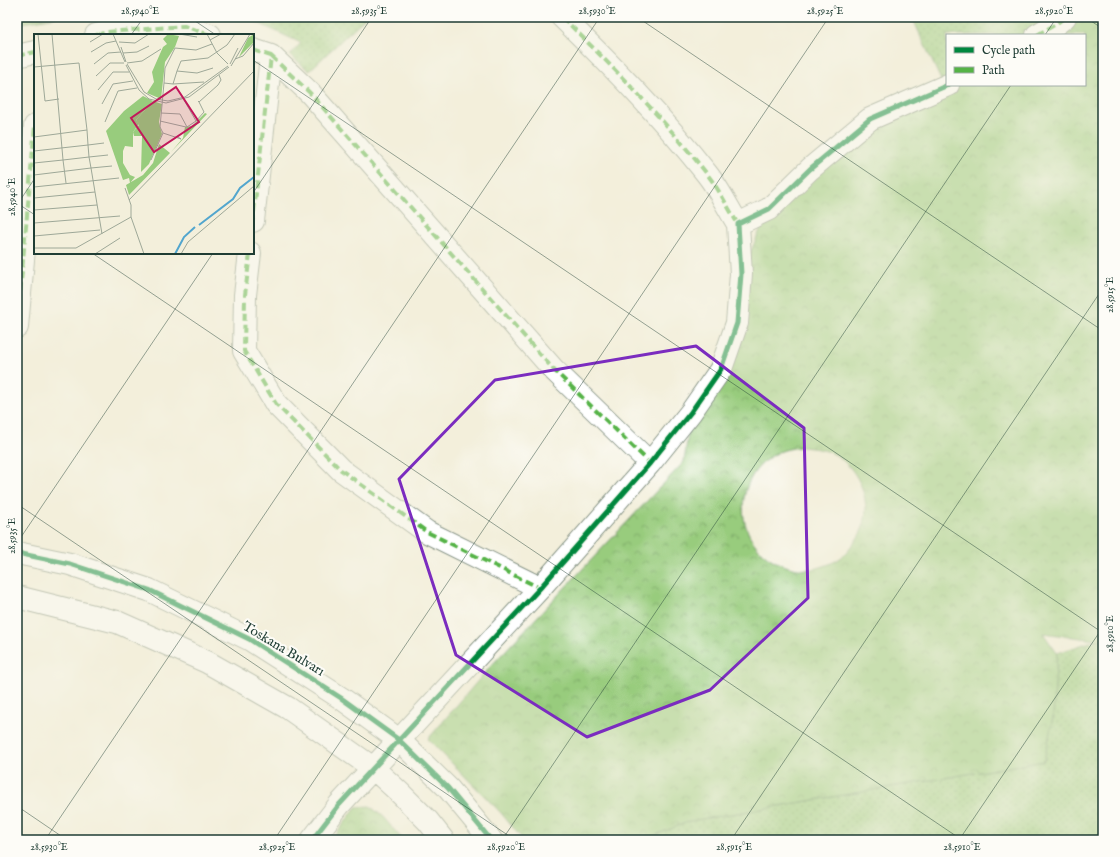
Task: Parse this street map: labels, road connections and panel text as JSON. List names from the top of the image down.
{
  "streets": {
    "street": ["Toskana Bulvarı"]
  },
  "legend": ["Cycle path", "Path"],
  "coordinates": [
    "28.5940°E",
    "28.5935°E",
    "28.5930°E",
    "28.5925°E",
    "28.5920°E",
    "28.5915°E",
    "28.5910°E"
  ]
}
